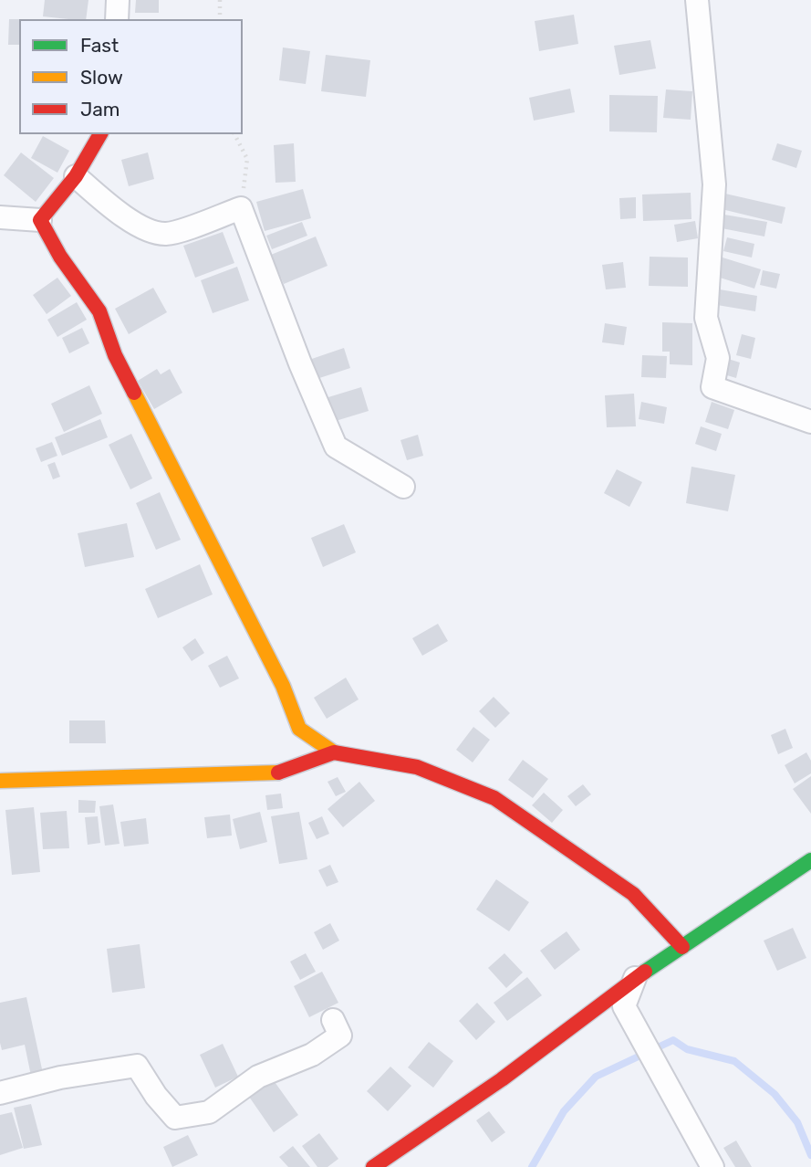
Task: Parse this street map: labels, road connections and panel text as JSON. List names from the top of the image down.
{
  "legend": ["Fast", "Slow", "Jam"]
}
